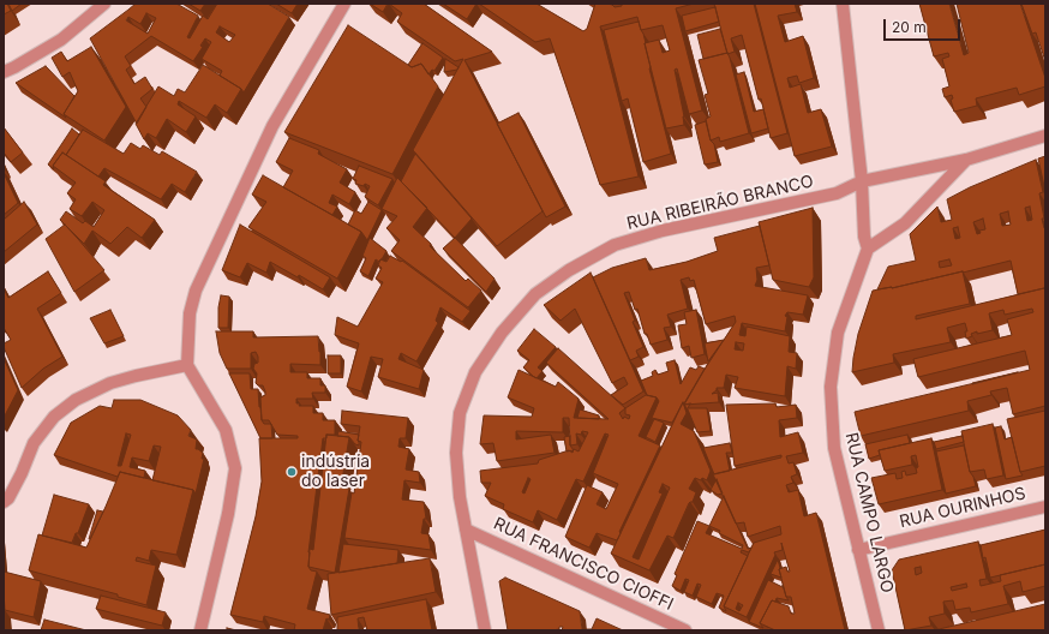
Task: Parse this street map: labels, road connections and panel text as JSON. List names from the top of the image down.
{
  "streets": {
    "street": [
      "RUA RIBEIRÃO BRANCO",
      "RUA OURINHOS",
      "RUA CAMPO LARGO",
      "RUA FRANCISCO CIOFFI"
    ]
  },
  "crossings": [
    ["RUA RIBEIRÃO BRANCO", "RUA FRANCISCO CIOFFI"],
    ["RUA OURINHOS", "RUA CAMPO LARGO"]
  ],
  "places": ["indústria do laser"],
  "scale_bar": "20 m"
}
